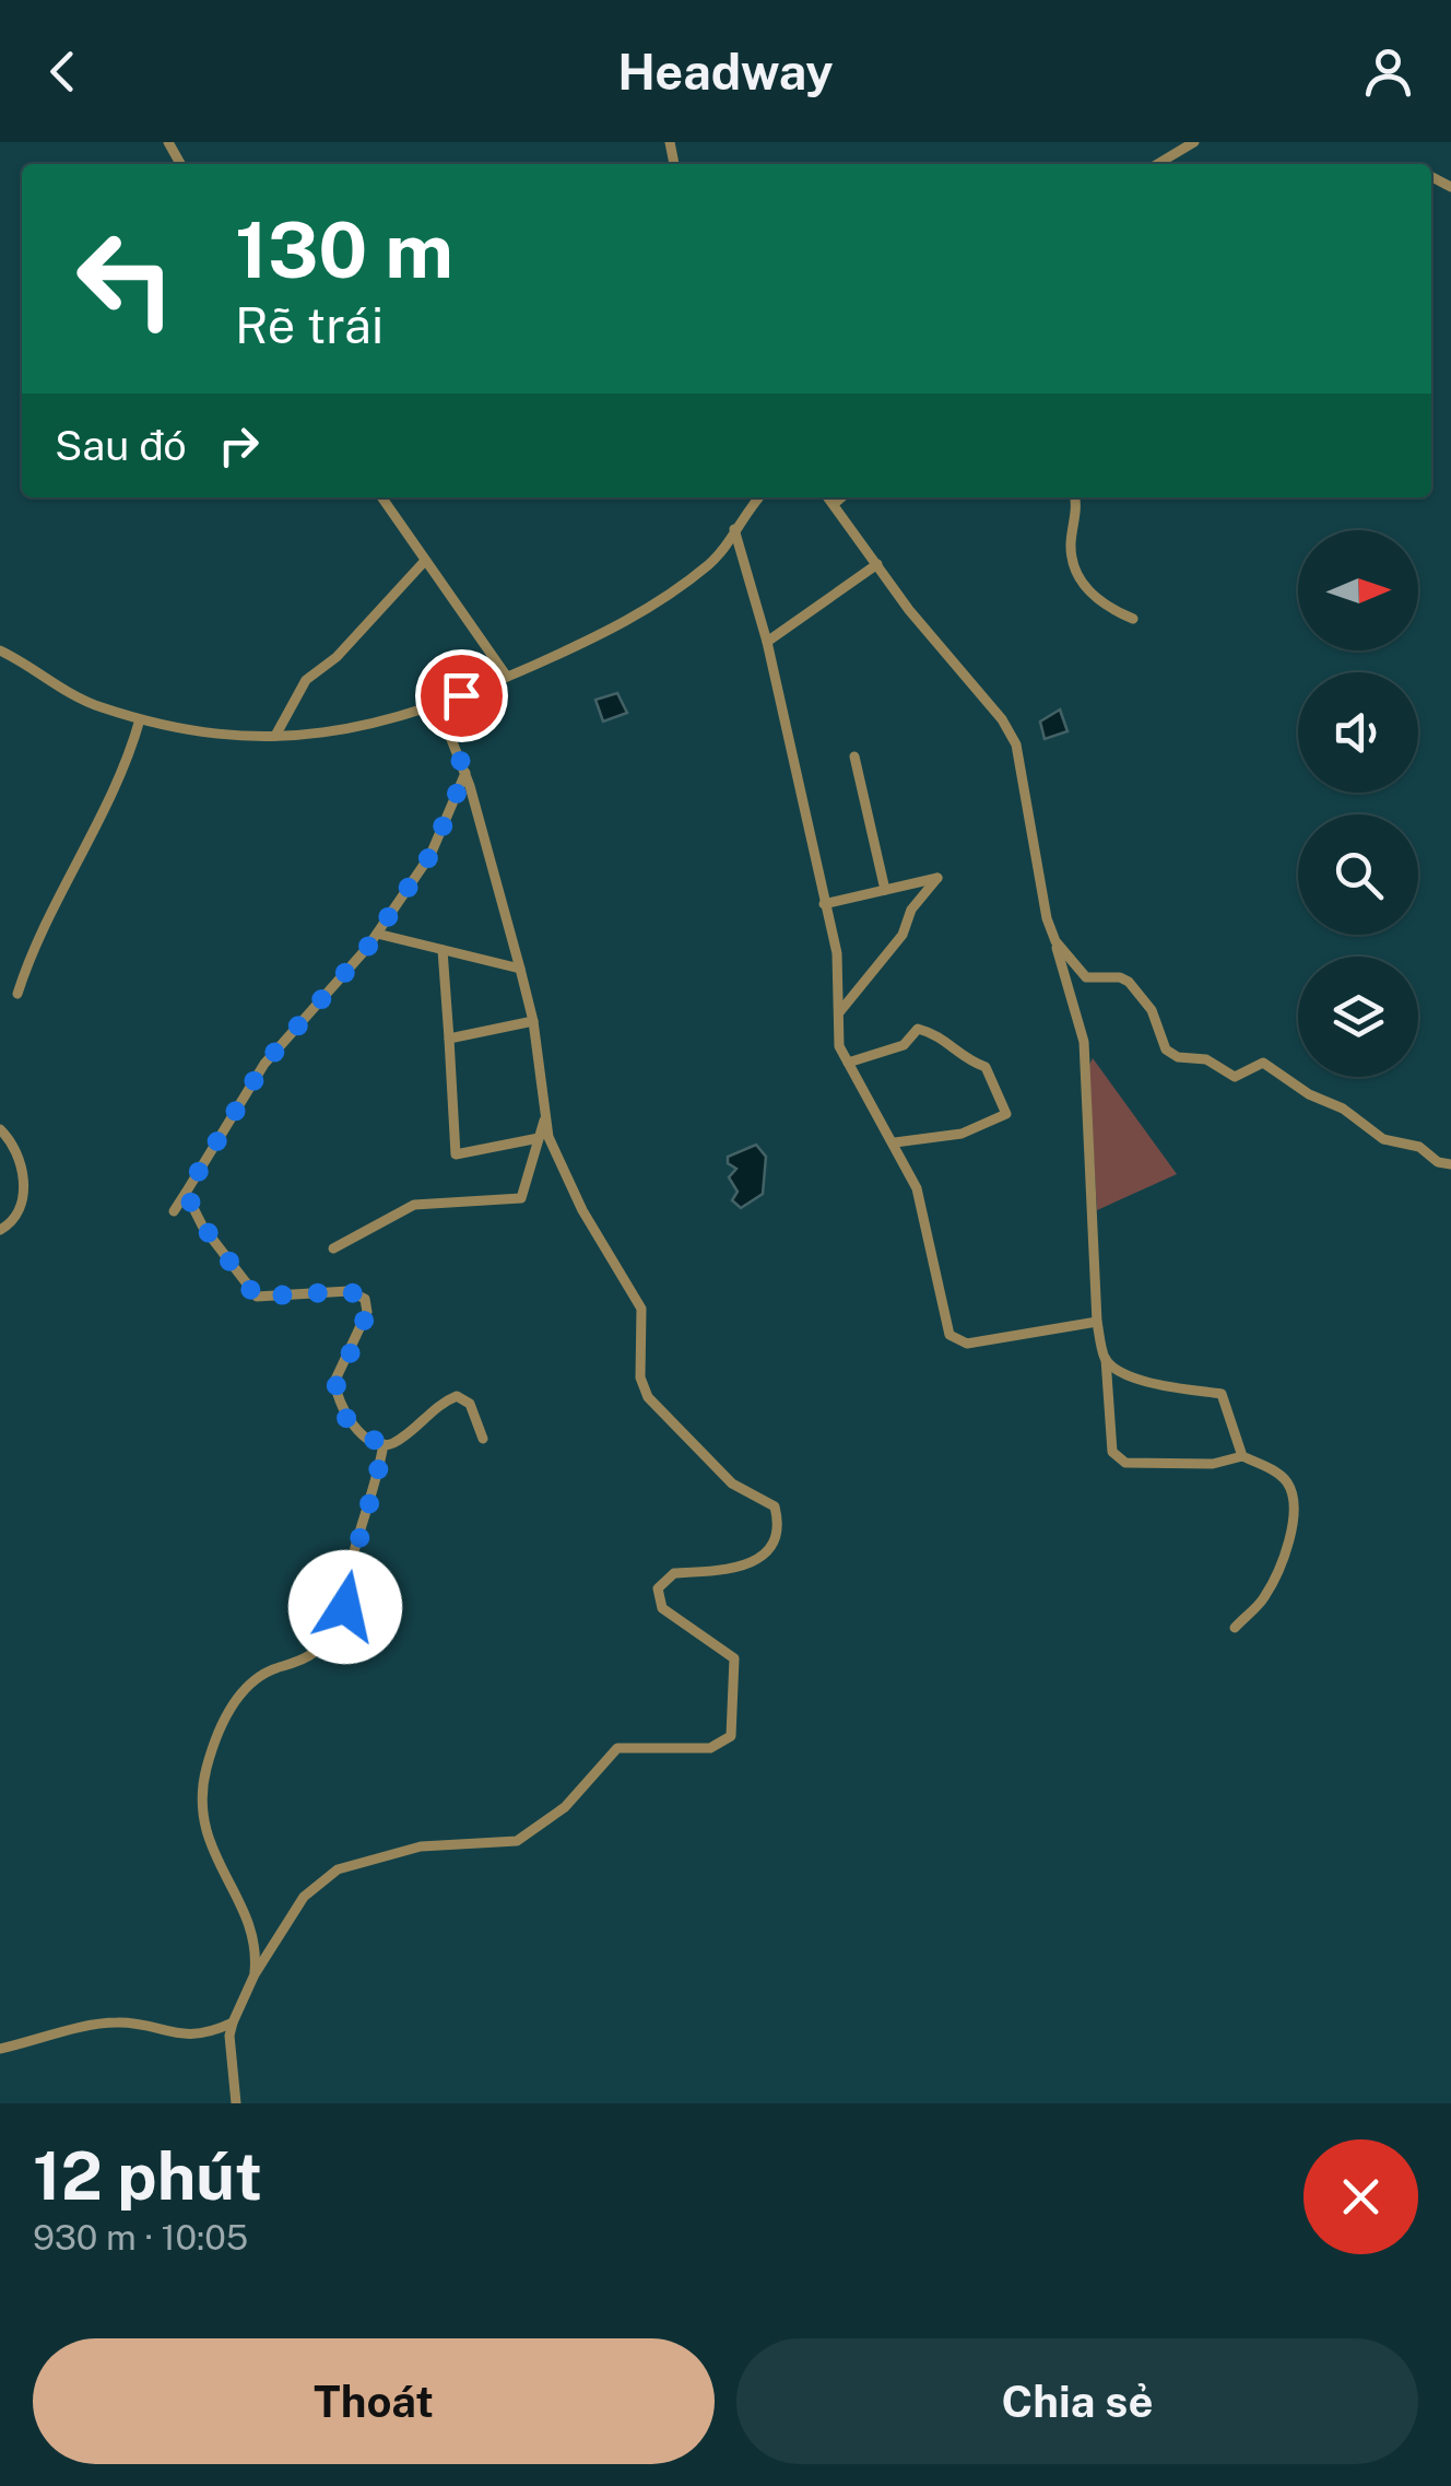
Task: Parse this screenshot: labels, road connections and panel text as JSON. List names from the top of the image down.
{
  "north": "right",
  "page": {
    "header": "Headway",
    "turn": ["130 m", "Rẽ trái"],
    "then": "Sau đó",
    "heading": ["12 phút", "930 m · 10:05"],
    "buttons": ["Thoát", "Chia sẻ"]
  }
}
